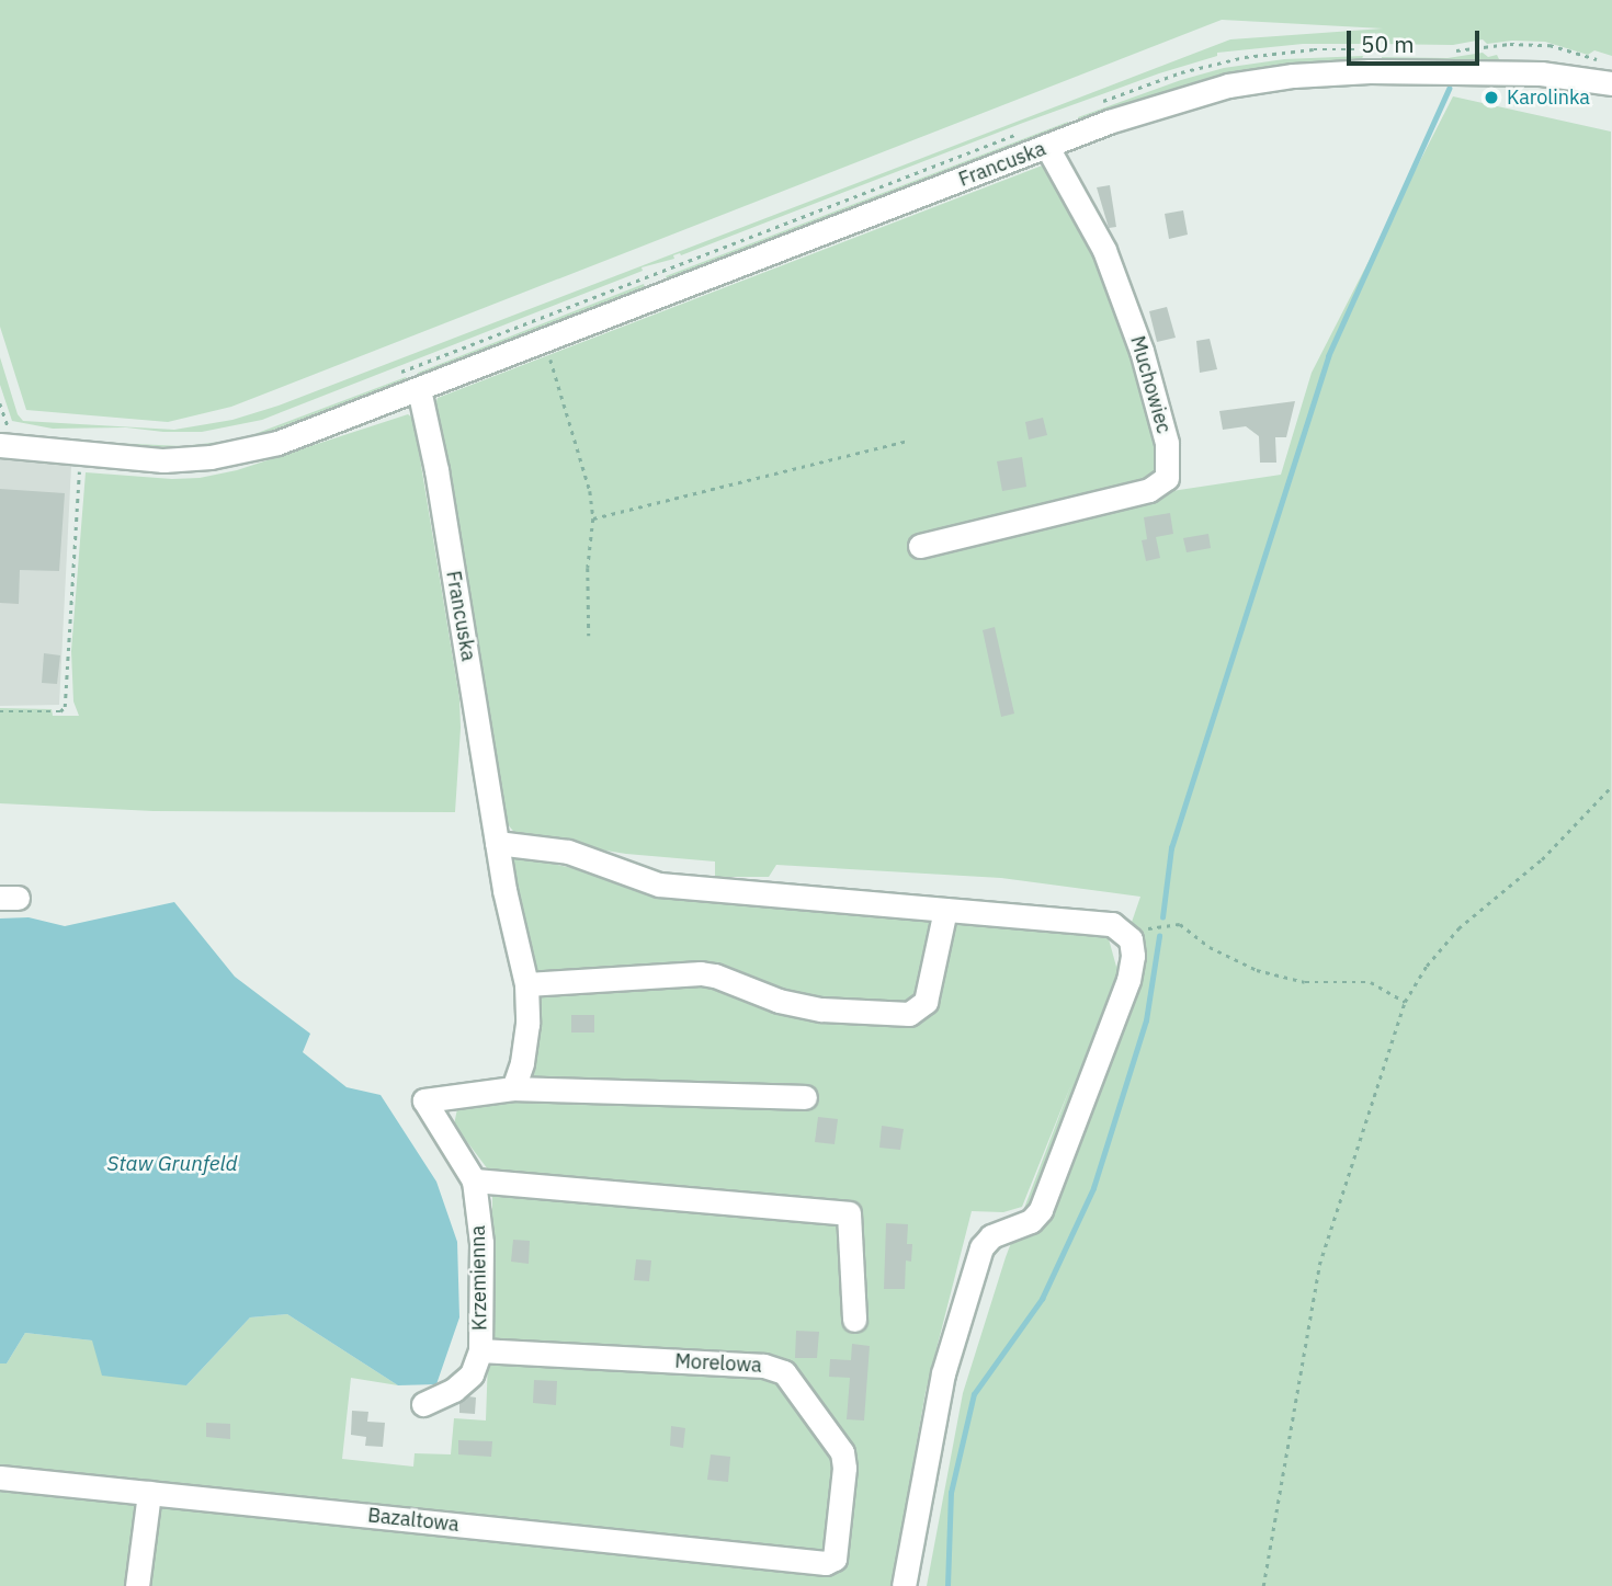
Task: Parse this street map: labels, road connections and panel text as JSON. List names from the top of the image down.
{
  "streets": {
    "street": [
      "Francuska",
      "Muchowiec",
      "Krzemienna",
      "Morelowa",
      "Bazaltowa"
    ]
  },
  "crossings": [
    ["Francuska", "Muchowiec"],
    ["Krzemienna", "Morelowa"],
    ["Morelowa", "Bazaltowa"]
  ],
  "water": ["Staw Grunfeld"],
  "places": ["Karolinka"],
  "scale_bar": "50 m"
}
